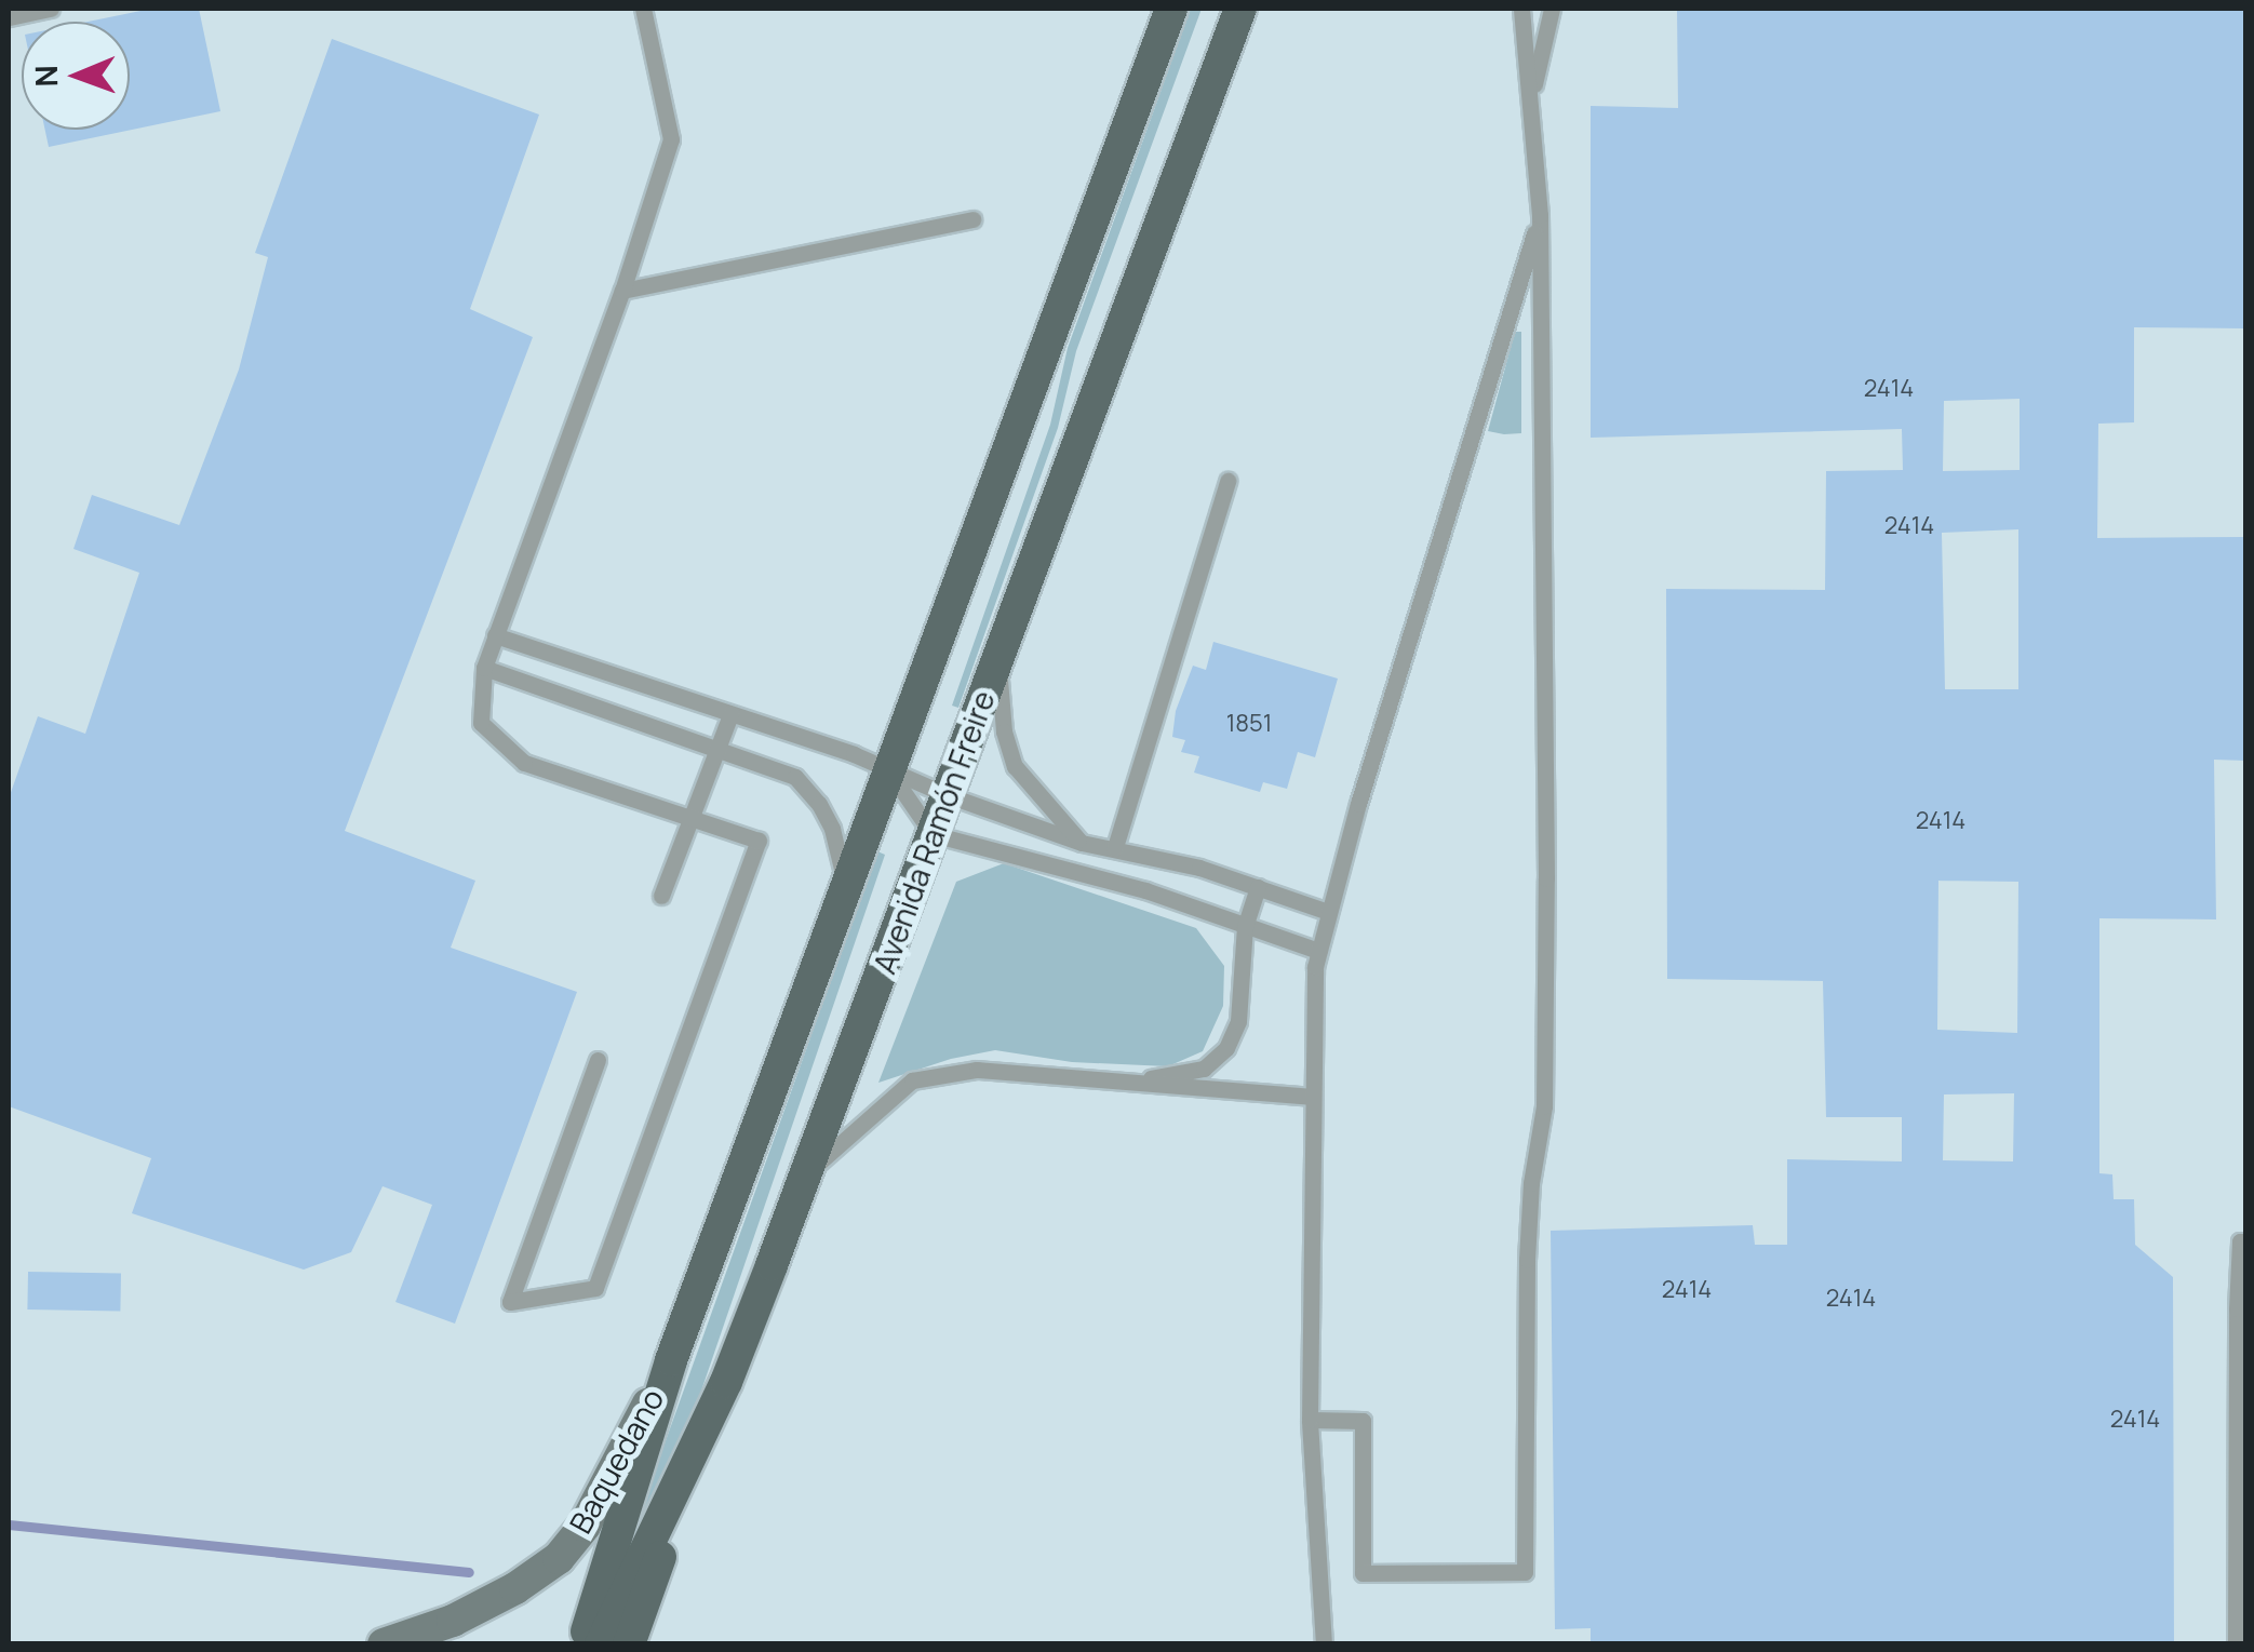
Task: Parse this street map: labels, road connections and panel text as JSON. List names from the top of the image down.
{
  "streets": {
    "main road": ["Avenida Ramón Freire"],
    "street": ["Baquedano"]
  },
  "crossings": [
    ["Avenida Ramón Freire", "Baquedano"]
  ],
  "house_numbers": [
    "2414",
    "2414",
    "1851",
    "2414",
    "2414",
    "2414",
    "2414"
  ],
  "north": "left"
}
